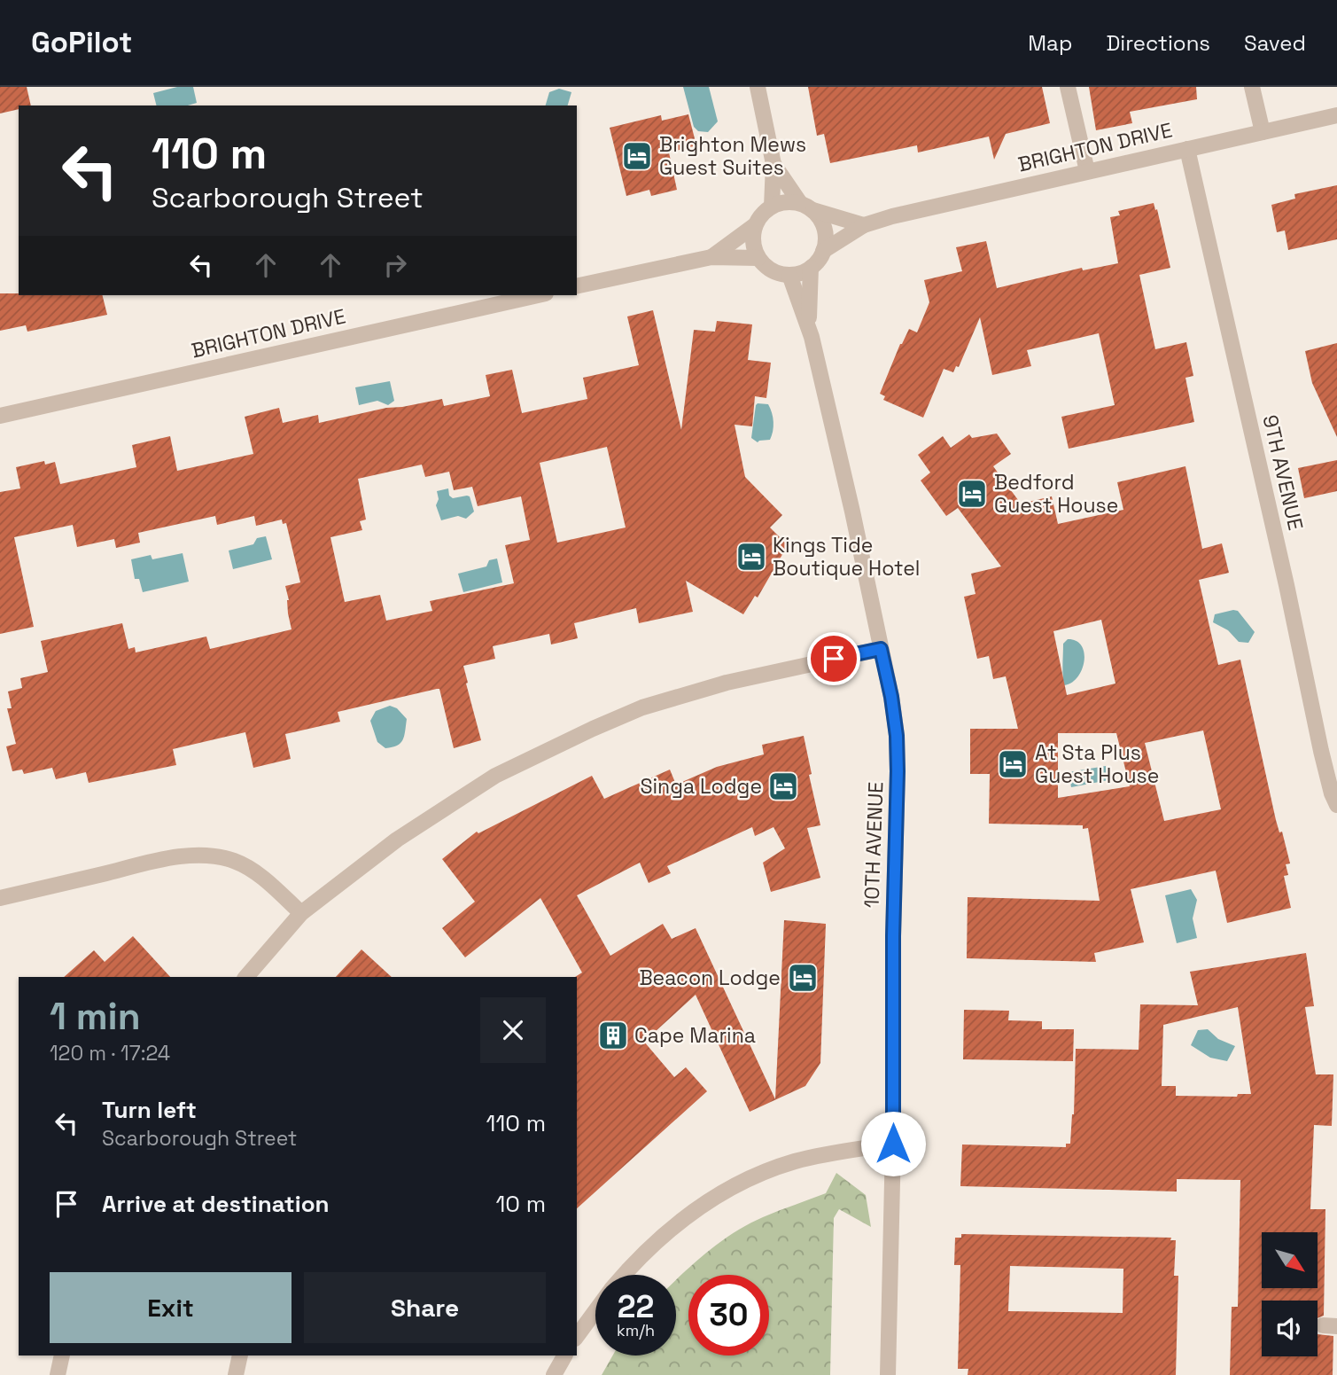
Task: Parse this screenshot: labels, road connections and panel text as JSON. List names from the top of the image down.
{
  "streets": {
    "street": ["BRIGHTON DRIVE", "9TH AVENUE", "10TH AVENUE"]
  },
  "crossings": [
    ["BRIGHTON DRIVE", "9TH AVENUE"],
    ["BRIGHTON DRIVE", "10TH AVENUE"]
  ],
  "places": {
    "hotel": [
      "Brighton Mews Guest Suites",
      "Bedford Guest House",
      "Kings Tide Boutique Hotel",
      "At Sta Plus Guest House",
      "Singa Lodge",
      "Beacon Lodge"
    ],
    "building": ["Cape Marina"]
  },
  "north": "bottom right",
  "page": {
    "header": "GoPilot",
    "nav": ["Map", "Directions", "Saved"],
    "turn": ["110 m", "Scarborough Street"],
    "heading": ["1 min", "120 m · 17:24"],
    "list": [
      {
        "name": "Turn left",
        "note": "Scarborough Street",
        "value": "110 m"
      },
      {
        "name": "Arrive at destination",
        "value": "10 m"
      }
    ],
    "buttons": ["Exit", "Share"],
    "speed": "22 km/h",
    "limit": "30"
  }
}
